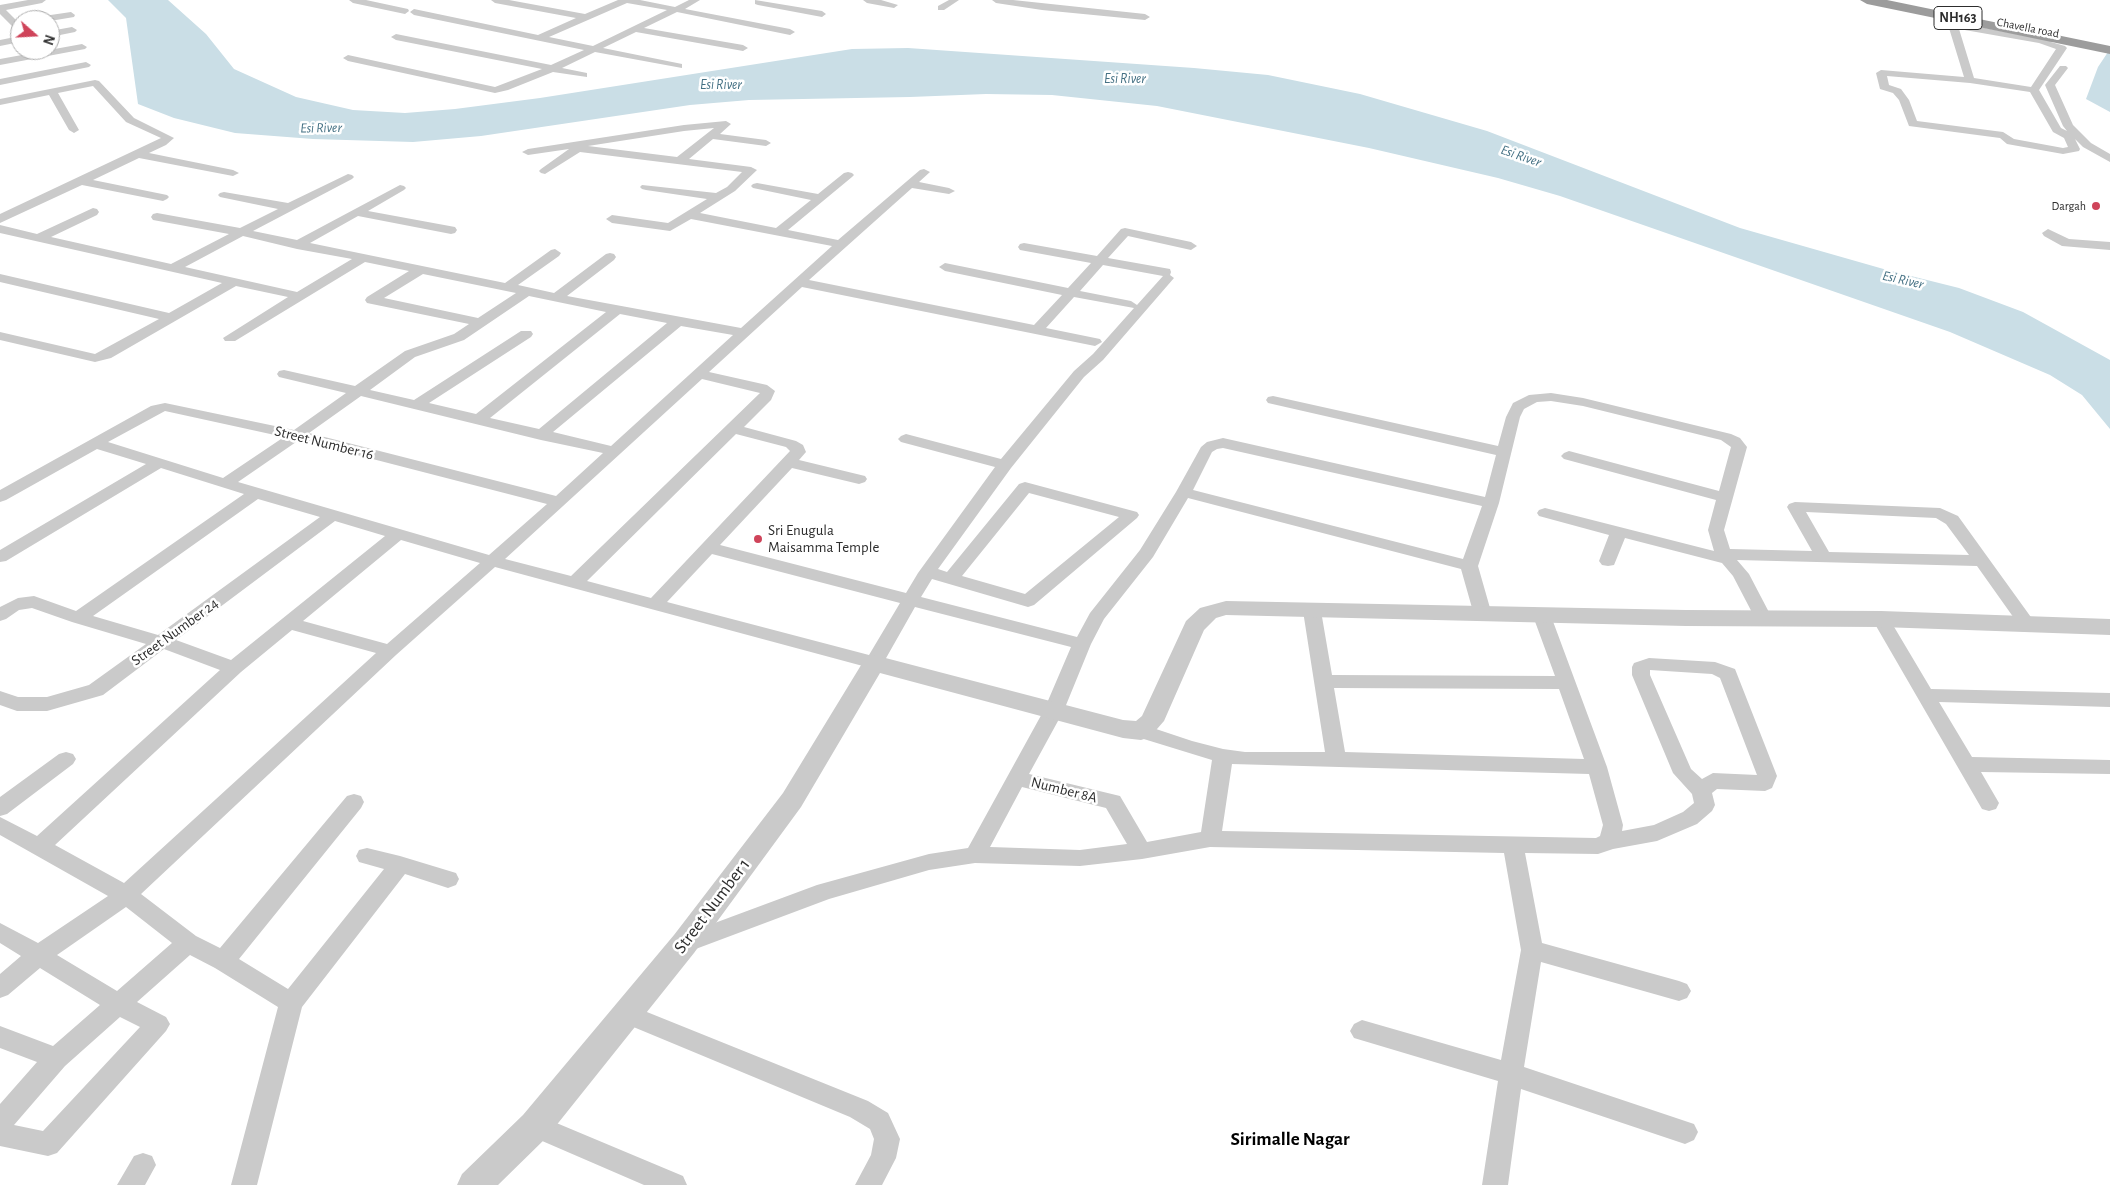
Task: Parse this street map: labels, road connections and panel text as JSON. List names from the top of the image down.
{
  "streets": {
    "highway": ["NH163", "Chavella road"],
    "street": [
      "Street Number 16",
      "Street Number 24",
      "Number 8A",
      "Street Number 1"
    ]
  },
  "districts": ["Sirimalle Nagar"],
  "water": ["Esi River"],
  "places": ["Dargah", "Sri Enugula Maisamma Temple"],
  "north": "right"
}
